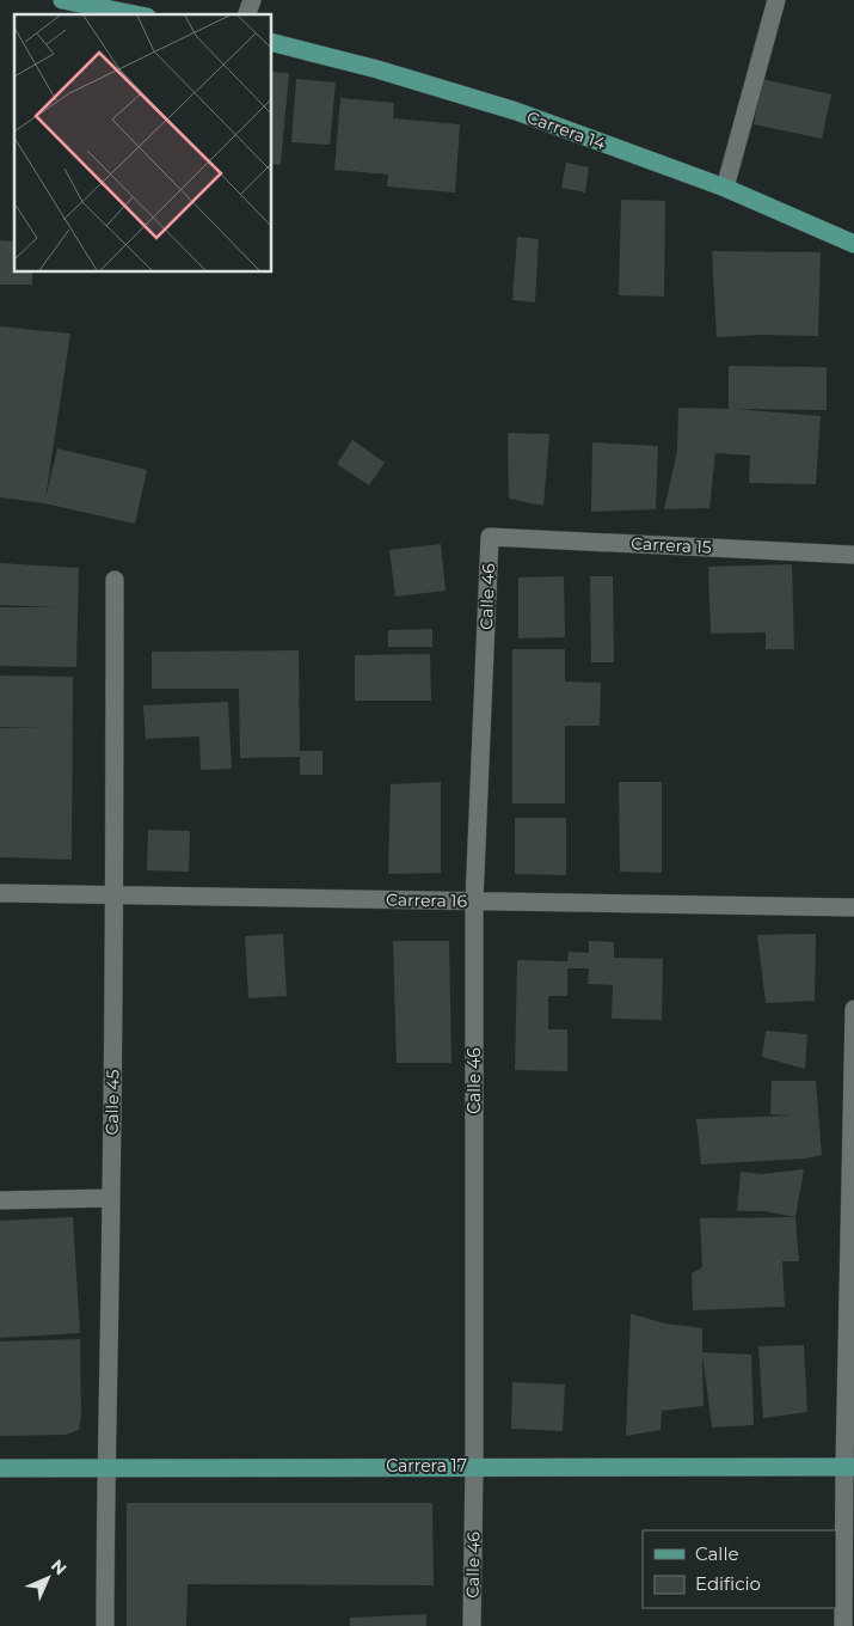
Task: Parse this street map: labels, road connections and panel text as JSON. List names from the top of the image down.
{
  "streets": {
    "main road": ["Carrera 14", "Carrera 17"],
    "street": [
      "Carrera 15",
      "Calle 46",
      "Carrera 16",
      "Calle 45"
    ]
  },
  "crossings": [
    ["Carrera 15", "Calle 46"],
    ["Calle 46", "Carrera 16"],
    ["Calle 46", "Carrera 17"],
    ["Carrera 16", "Calle 45"],
    ["Calle 45", "Carrera 17"]
  ],
  "legend": ["Calle", "Edificio"],
  "north": "top right"
}
